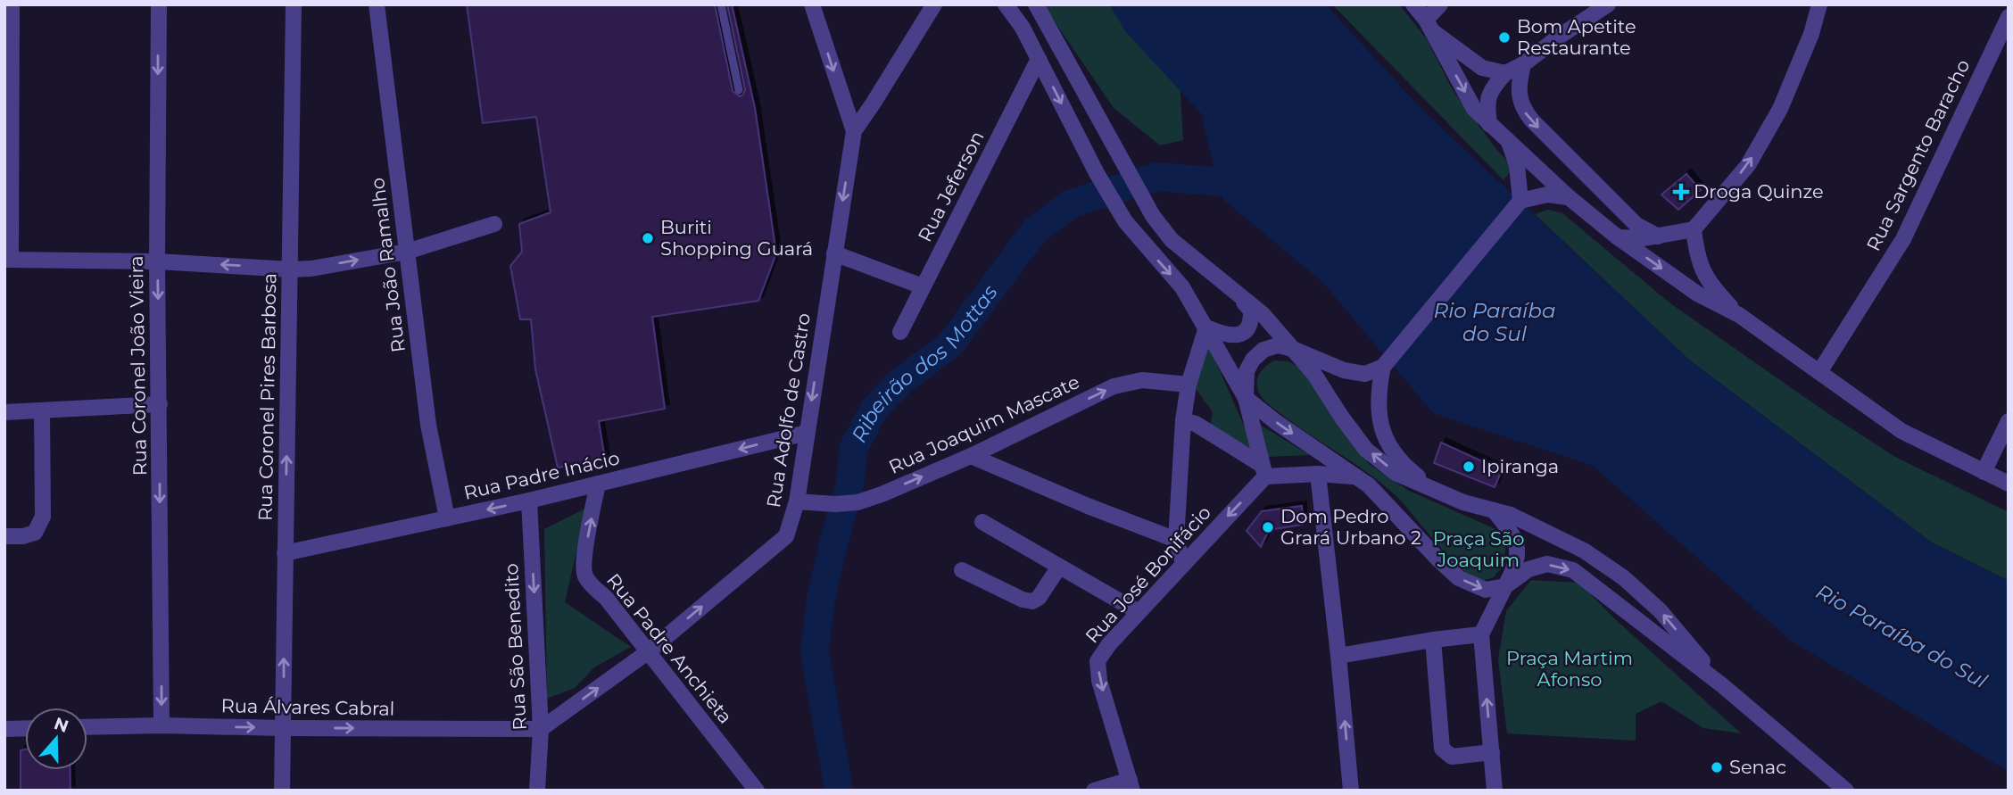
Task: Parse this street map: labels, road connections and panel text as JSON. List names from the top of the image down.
{
  "streets": {
    "street": [
      "Rua Sargento Baracho",
      "Rua Jeferson",
      "Rua João Ramalho",
      "Rua Coronel João Vieira",
      "Rua Coronel Pires Barbosa",
      "Rua Adolfo de Castro",
      "Rua Joaquim Mascate",
      "Rua Padre Inácio",
      "Rua José Bonifácio",
      "Rua São Benedito",
      "Rua Padre Anchieta",
      "Rua Álvares Cabral"
    ]
  },
  "crossings": [
    ["Rua João Ramalho", "Rua Padre Inácio"],
    ["Rua Coronel João Vieira", "Rua Álvares Cabral"],
    ["Rua Coronel Pires Barbosa", "Rua Padre Inácio"],
    ["Rua Coronel Pires Barbosa", "Rua Álvares Cabral"],
    ["Rua Adolfo de Castro", "Rua Joaquim Mascate"],
    ["Rua Adolfo de Castro", "Rua Padre Inácio"],
    ["Rua Adolfo de Castro", "Rua São Benedito"],
    ["Rua Adolfo de Castro", "Rua Padre Anchieta"],
    ["Rua Adolfo de Castro", "Rua Álvares Cabral"],
    ["Rua Padre Inácio", "Rua São Benedito"],
    ["Rua Padre Inácio", "Rua Padre Anchieta"],
    ["Rua São Benedito", "Rua Álvares Cabral"]
  ],
  "one_way": [
    "Rua Coronel João Vieira",
    "Rua Coronel Pires Barbosa",
    "Rua Joaquim Mascate",
    "Rua Padre Inácio",
    "Rua São Benedito",
    "Rua Padre Anchieta",
    "Rua Álvares Cabral"
  ],
  "water": ["Rio Paraíba do Sul", "Ribeirão dos Mottas"],
  "parks": ["Praça São Joaquim", "Praça Martim Afonso"],
  "places": {
    "other": [
      "Bom Apetite Restaurante",
      "Buriti Shopping Guará",
      "Ipiranga",
      "Dom Pedro Grará Urbano 2",
      "Senac"
    ],
    "health": ["Droga Quinze"]
  },
  "north": "top"
}
